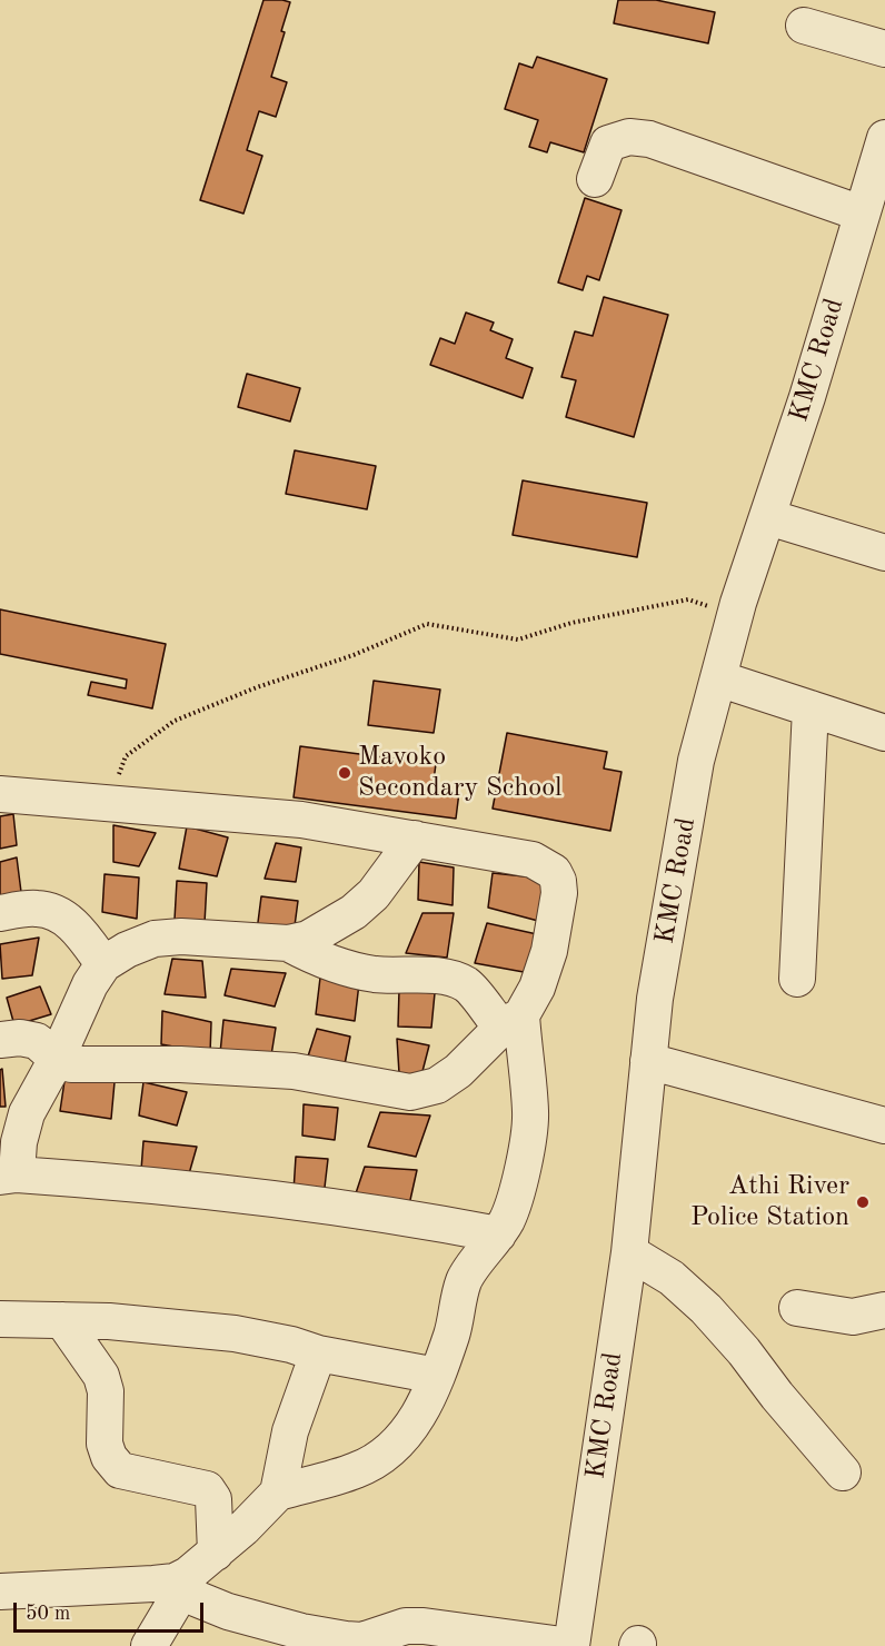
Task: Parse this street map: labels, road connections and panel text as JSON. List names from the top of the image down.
{
  "streets": {
    "street": ["KMC Road"]
  },
  "places": ["Mavoko Secondary School", "Athi River Police Station"],
  "scale_bar": "50 m"
}
